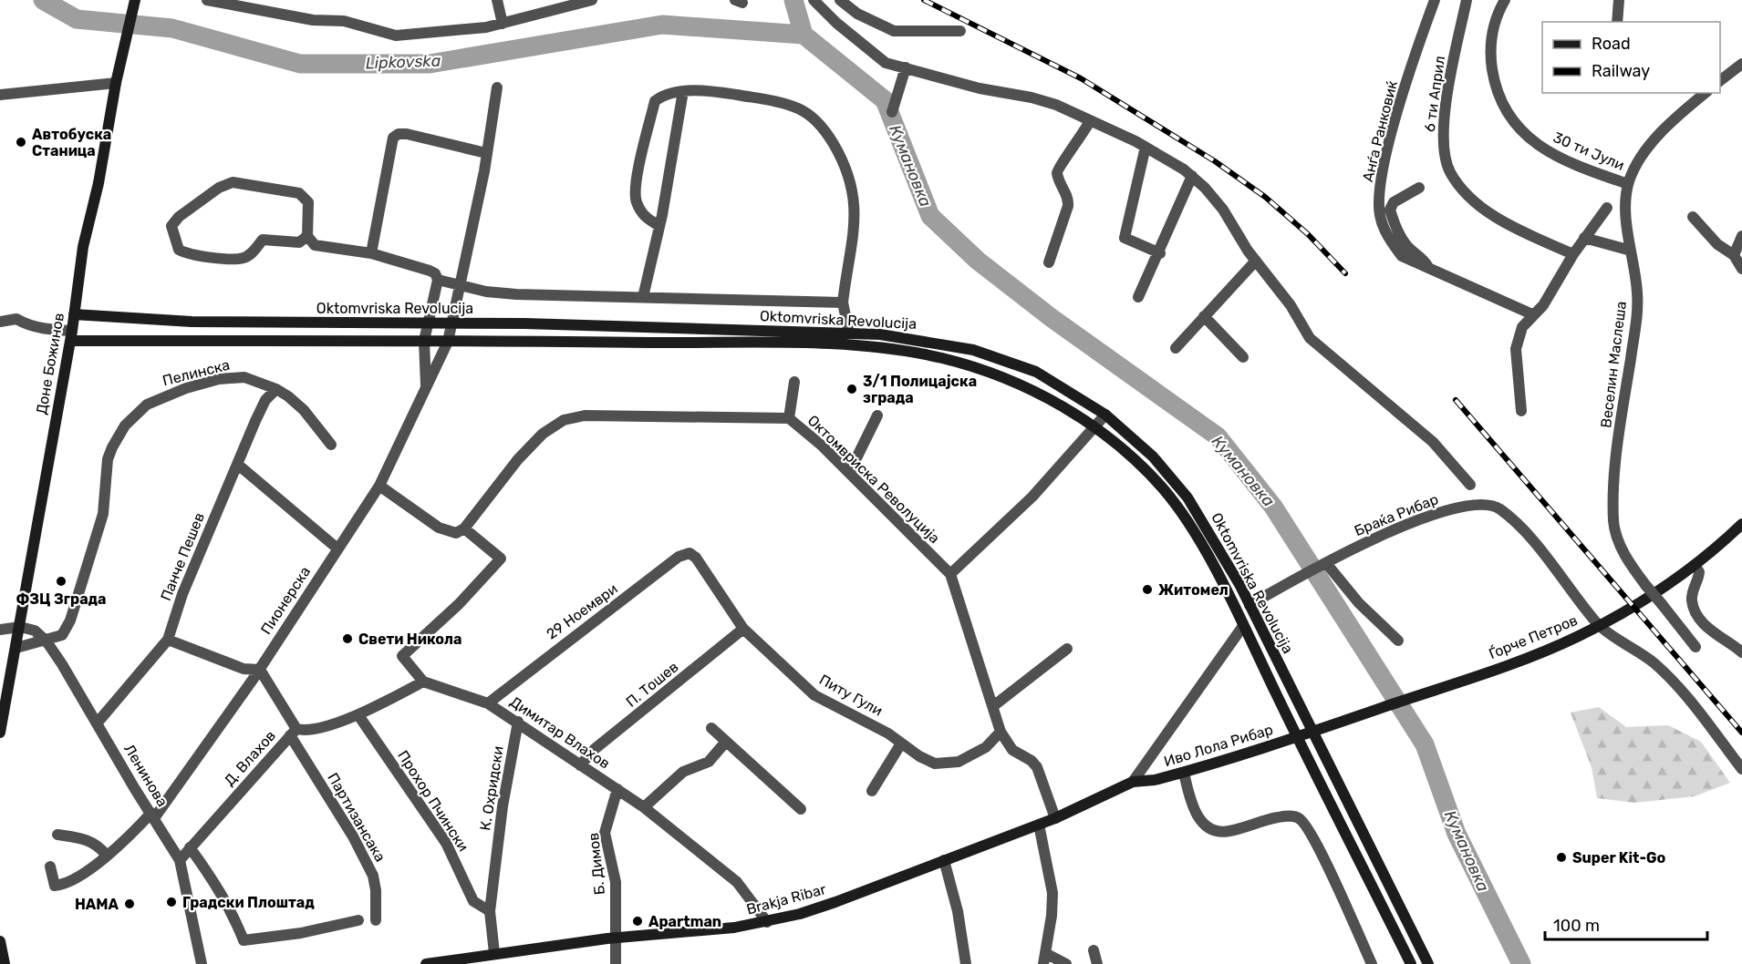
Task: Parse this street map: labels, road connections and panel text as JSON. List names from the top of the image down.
{
  "streets": {
    "street": [
      "6 ти Април",
      "Анѓа Ранковиќ",
      "30 ти Јули",
      "Oktomvriska Revolucija",
      "Доне Божинов",
      "Веселин Маслеша",
      "Пелинска",
      "Октомвриска Револуција",
      "Браќа Рибар",
      "Панче Пешев",
      "Пионерска",
      "29 Ноември",
      "Ѓорче Петров",
      "П. Тошев",
      "Питу Гули",
      "Димитар Влахов",
      "Иво Лола Рибар",
      "Д. Влахов",
      "Ленинова",
      "К. Охридски",
      "Прохор Пчински",
      "Партизансака",
      "Б. Димов",
      "Brakja Ribar"
    ]
  },
  "crossings": [
    ["30 ти Јули", "Веселин Маслеша"],
    ["Oktomvriska Revolucija", "Доне Божинов"],
    ["Oktomvriska Revolucija", "Браќа Рибар"],
    ["Oktomvriska Revolucija", "Пионерска"],
    ["Oktomvriska Revolucija", "Ѓорче Петров"],
    ["Oktomvriska Revolucija", "Иво Лола Рибар"],
    ["Доне Божинов", "Пелинска"],
    ["Доне Божинов", "Ленинова"],
    ["Пелинска", "Панче Пешев"],
    ["Пелинска", "Ленинова"],
    ["Октомвриска Револуција", "Питу Гули"],
    ["Браќа Рибар", "Ѓорче Петров"],
    ["Панче Пешев", "Ленинова"],
    ["Пионерска", "Д. Влахов"],
    ["Пионерска", "Ленинова"],
    ["29 Ноември", "Питу Гули"],
    ["29 Ноември", "Димитар Влахов"],
    ["Ѓорче Петров", "Иво Лола Рибар"],
    ["П. Тошев", "Питу Гули"],
    ["П. Тошев", "Димитар Влахов"],
    ["Димитар Влахов", "К. Охридски"],
    ["Димитар Влахов", "Б. Димов"],
    ["Димитар Влахов", "Brakja Ribar"],
    ["Иво Лола Рибар", "Brakja Ribar"],
    ["Д. Влахов", "Ленинова"],
    ["Д. Влахов", "Партизансака"],
    ["К. Охридски", "Прохор Пчински"],
    ["Б. Димов", "Brakja Ribar"]
  ],
  "water": ["Lipkovska", "Кумановка"],
  "places": [
    "Автобуска Станица",
    "3/1 Полицајска зграда",
    "ФЗЦ Зграда",
    "Житомел",
    "Свети Никола",
    "Super Kit-Go",
    "Градски Плоштад",
    "НАМА",
    "Apartman"
  ],
  "legend": ["Road", "Railway"],
  "scale_bar": "100 m"
}
